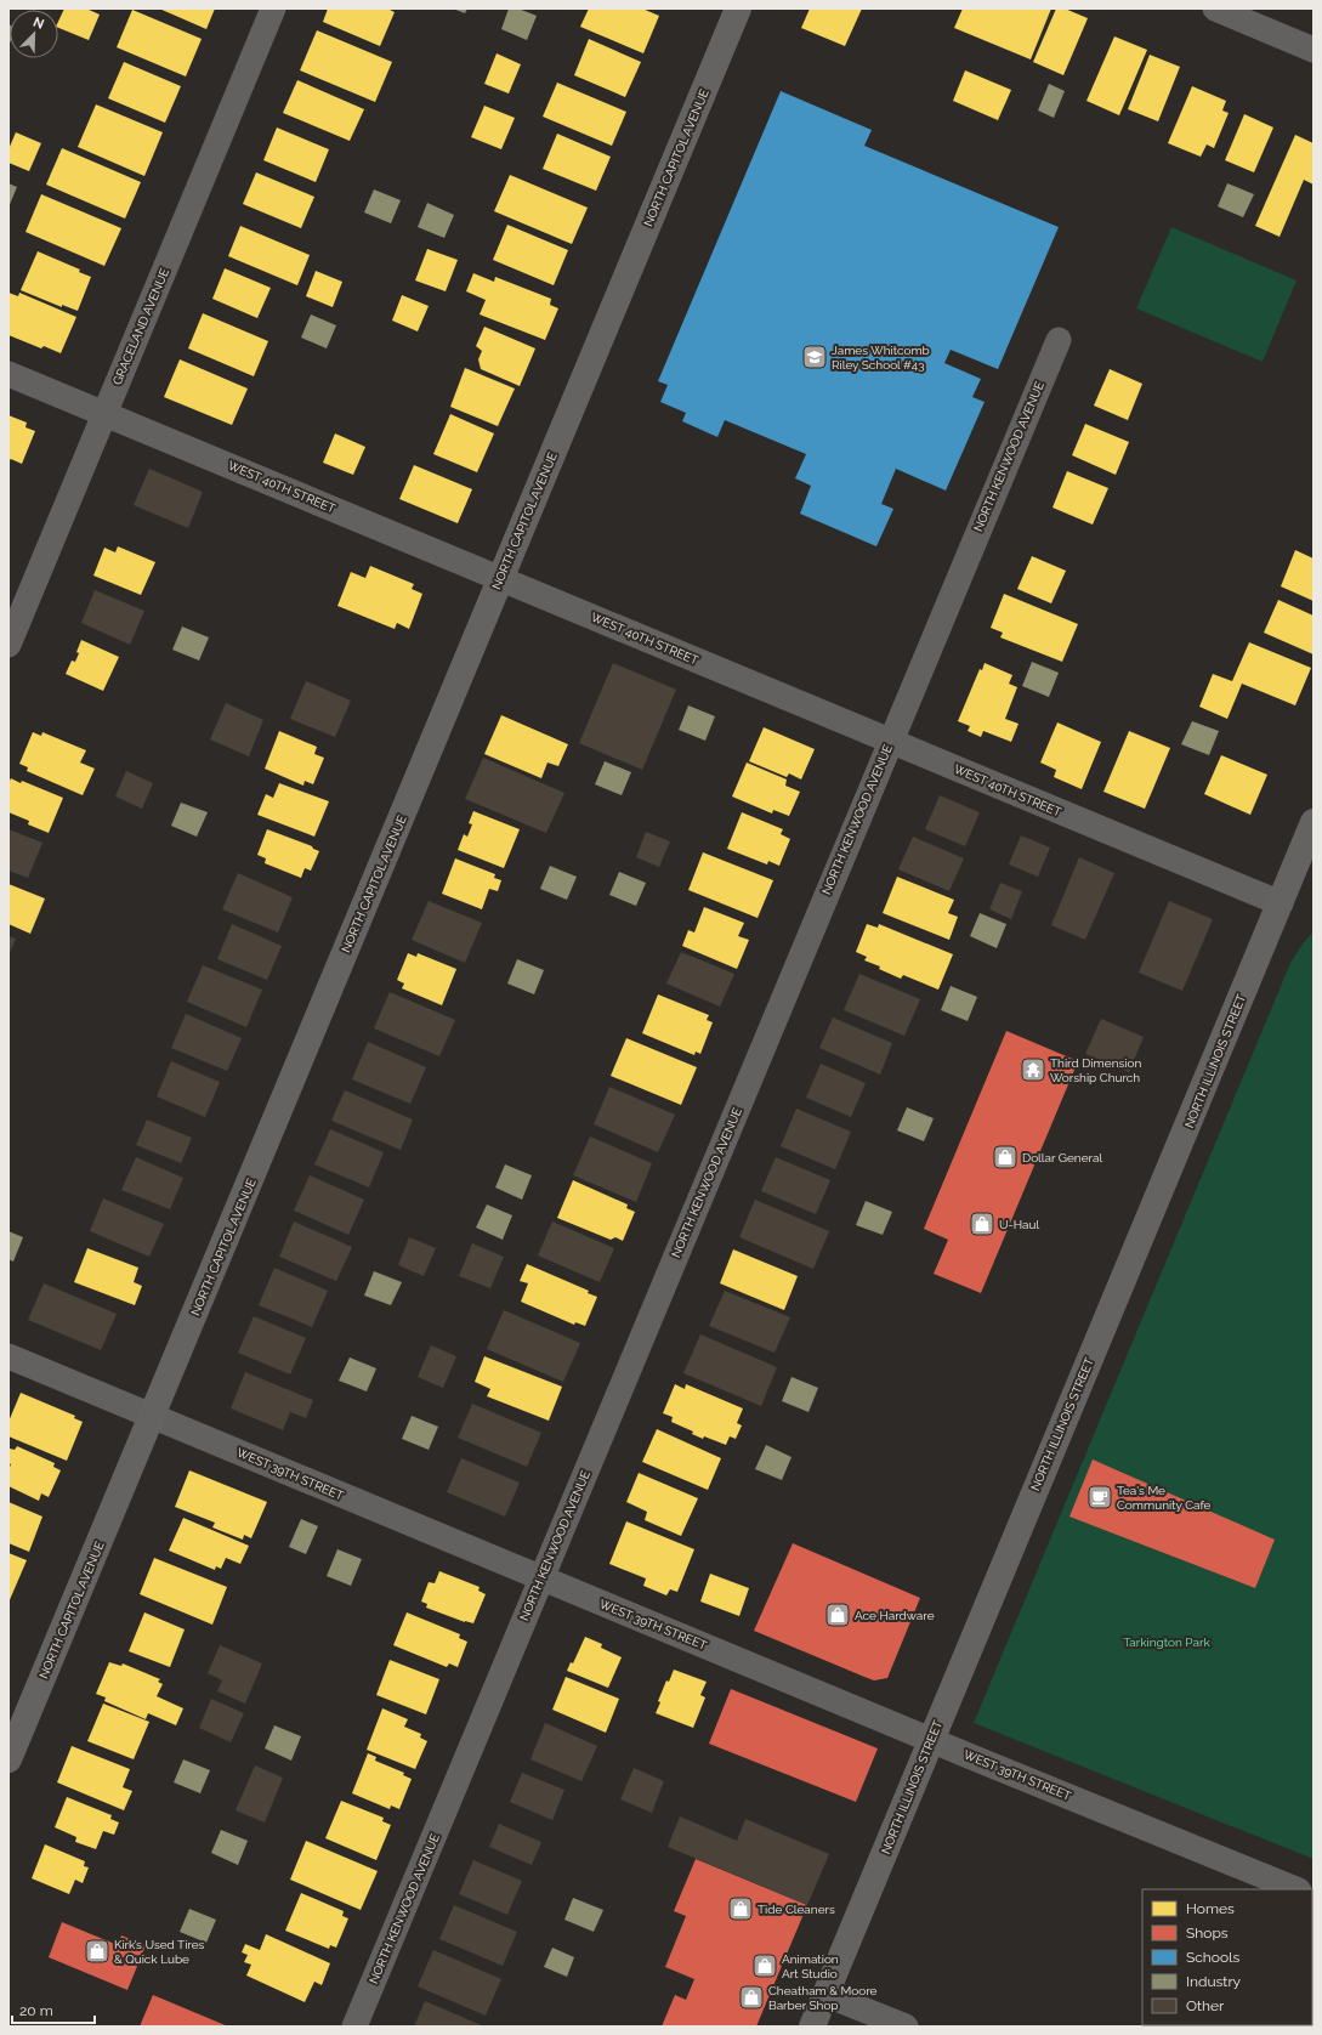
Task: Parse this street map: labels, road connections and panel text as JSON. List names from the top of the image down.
{
  "streets": {
    "main road": ["NORTH CAPITOL AVENUE", "NORTH ILLINOIS STREET"],
    "street": [
      "GRACELAND AVENUE",
      "NORTH KENWOOD AVENUE",
      "WEST 40TH STREET",
      "WEST 39TH STREET"
    ]
  },
  "crossings": [
    ["NORTH CAPITOL AVENUE", "WEST 40TH STREET"],
    ["NORTH CAPITOL AVENUE", "WEST 39TH STREET"],
    ["GRACELAND AVENUE", "WEST 40TH STREET"],
    ["NORTH KENWOOD AVENUE", "WEST 40TH STREET"],
    ["NORTH KENWOOD AVENUE", "WEST 39TH STREET"],
    ["WEST 40TH STREET", "NORTH ILLINOIS STREET"],
    ["NORTH ILLINOIS STREET", "WEST 39TH STREET"]
  ],
  "parks": ["Tarkington Park"],
  "places": {
    "school or university": ["James Whitcomb Riley School #43"],
    "temple": ["Third Dimension Worship Church"],
    "shop": [
      "Dollar General",
      "U-Haul",
      "Ace Hardware",
      "Tide Cleaners",
      "Kirk’s Used Tires & Quick Lube",
      "Animation Art Studio",
      "Cheatham & Moore Barber Shop"
    ],
    "cafe": ["Tea's Me Community Cafe"]
  },
  "legend": [
    "Homes",
    "Shops",
    "Schools",
    "Industry",
    "Other"
  ],
  "scale_bar": "20 m",
  "north": "top right"
}
